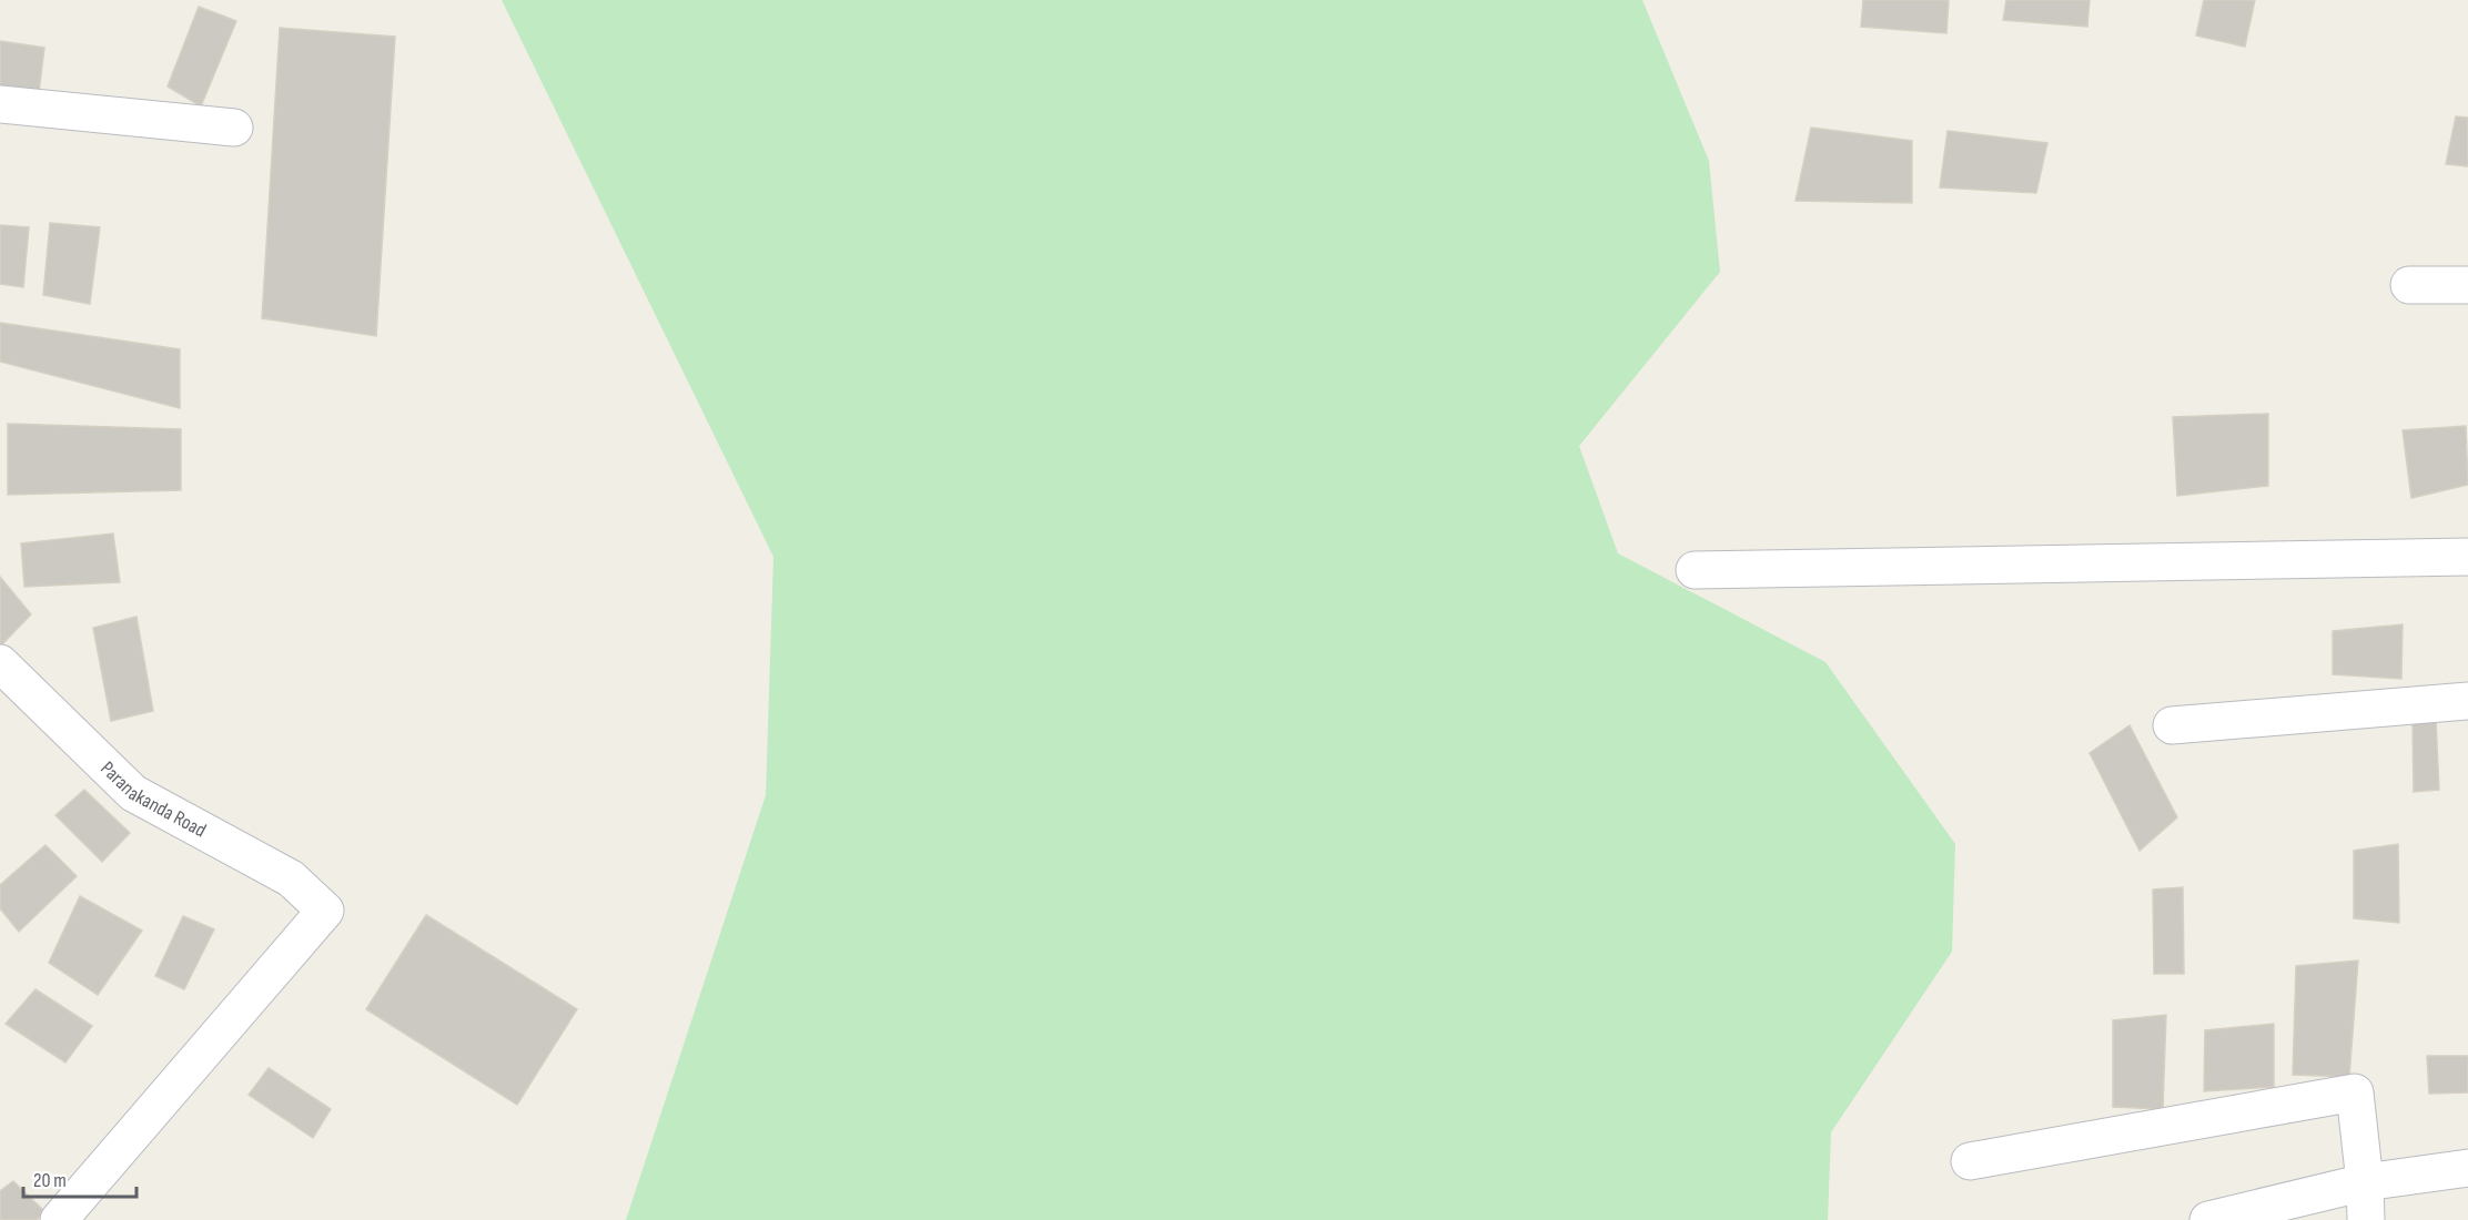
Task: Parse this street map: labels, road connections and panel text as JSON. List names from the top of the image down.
{
  "streets": {
    "street": ["Paranakanda Road"]
  },
  "scale_bar": "20 m"
}
